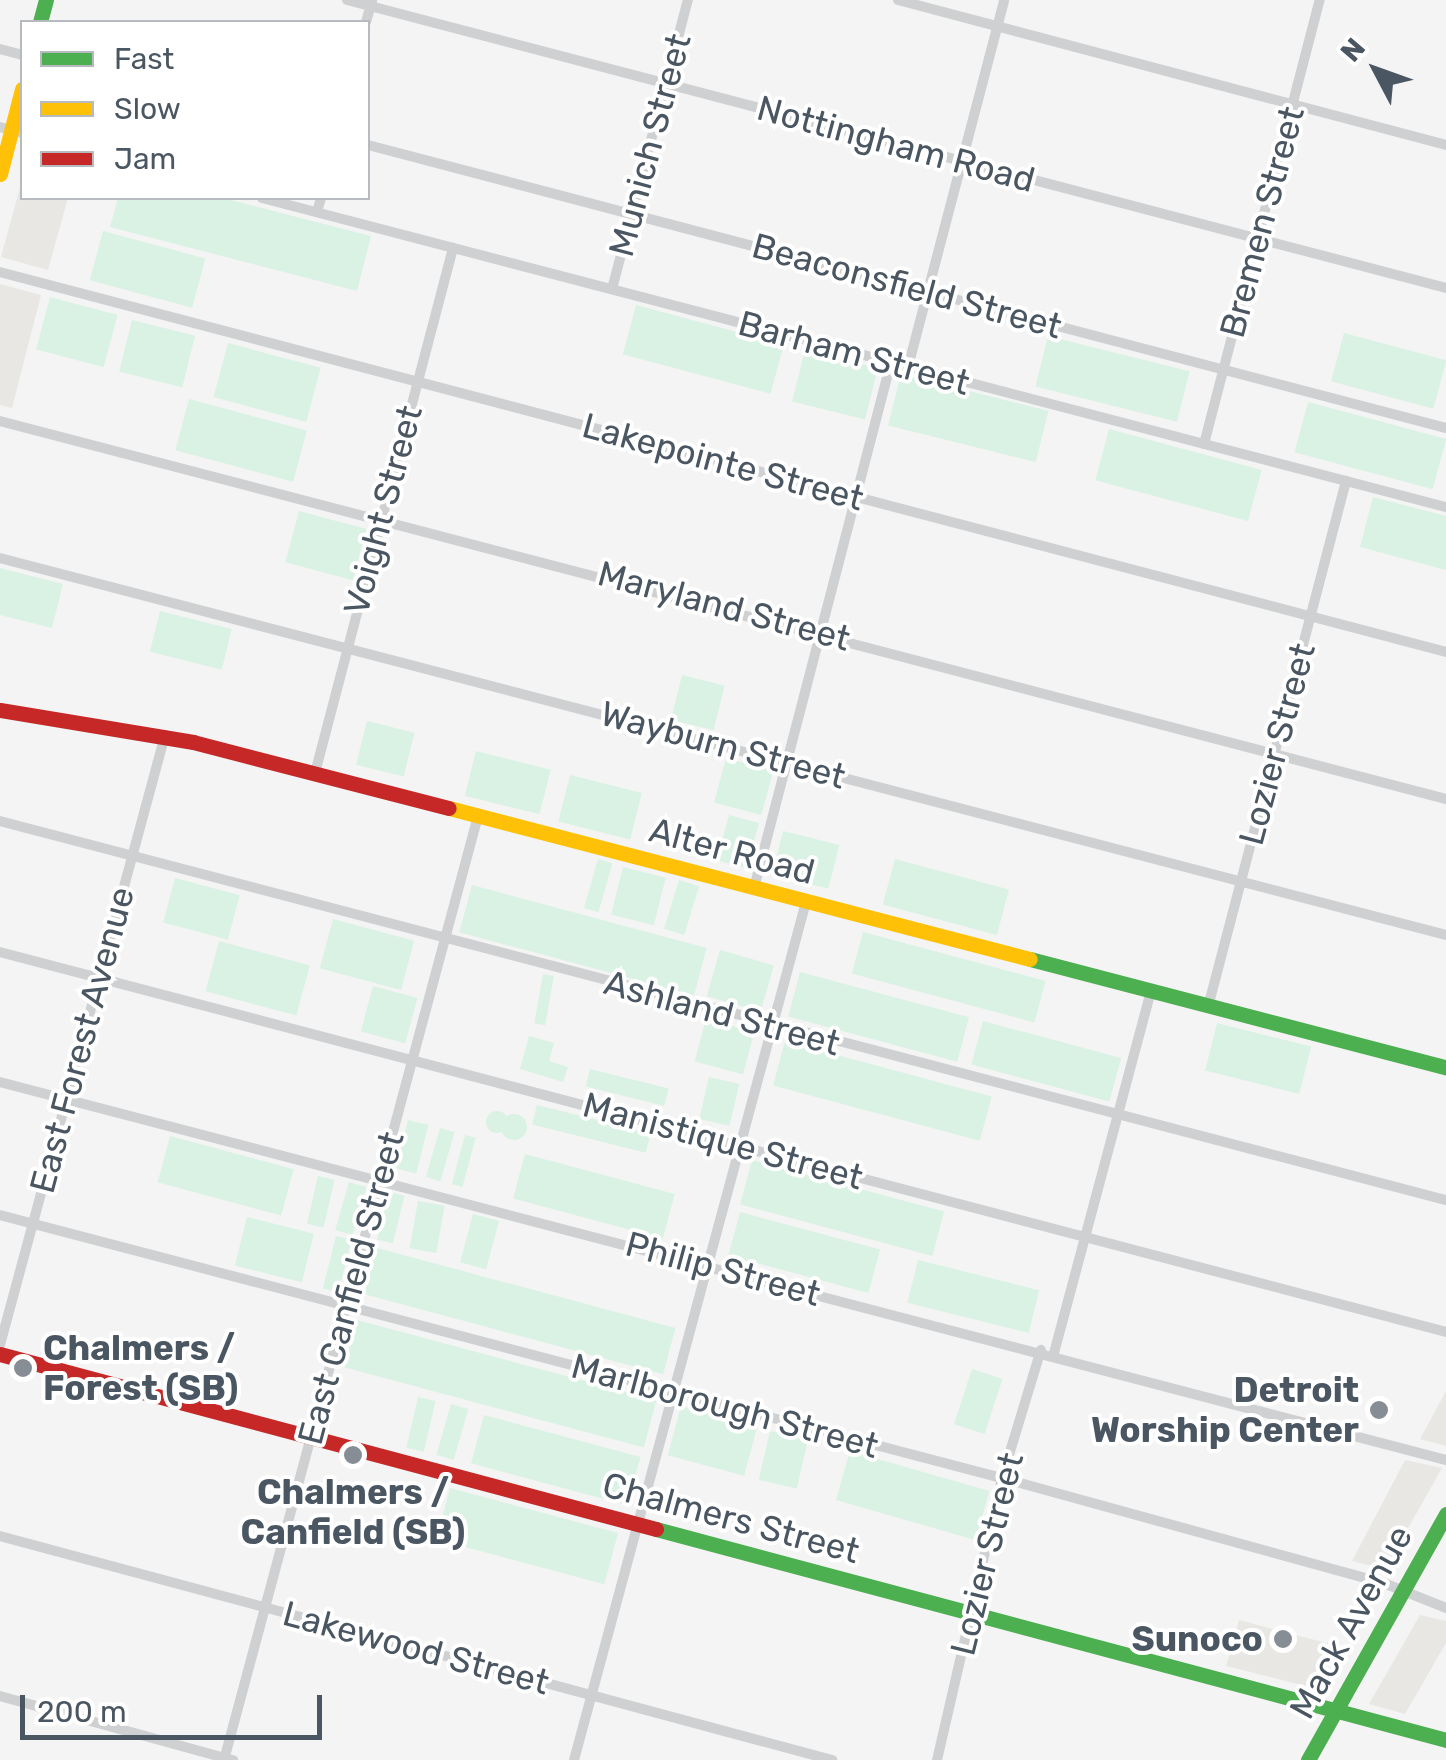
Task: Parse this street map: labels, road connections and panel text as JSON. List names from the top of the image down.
{
  "streets": {
    "street": [
      "Nottingham Road",
      "Munich Street",
      "Bremen Street",
      "Beaconsfield Street",
      "Barham Street",
      "Lakepointe Street",
      "Voight Street",
      "Maryland Street",
      "Lozier Street",
      "Wayburn Street",
      "Alter Road",
      "Ashland Street",
      "East Forest Avenue",
      "Manistique Street",
      "Philip Street",
      "East Canfield Street",
      "Marlborough Street",
      "Chalmers Street",
      "Mack Avenue",
      "Lakewood Street"
    ]
  },
  "crossings": [
    ["Nottingham Road", "Munich Street"],
    ["Nottingham Road", "Bremen Street"],
    ["Munich Street", "Beaconsfield Street"],
    ["Munich Street", "Barham Street"],
    ["Bremen Street", "Beaconsfield Street"],
    ["Bremen Street", "Barham Street"],
    ["Barham Street", "Voight Street"],
    ["Barham Street", "Lozier Street"],
    ["Lakepointe Street", "Voight Street"],
    ["Lakepointe Street", "Lozier Street"],
    ["Voight Street", "Maryland Street"],
    ["Voight Street", "Wayburn Street"],
    ["Voight Street", "Alter Road"],
    ["Maryland Street", "Lozier Street"],
    ["Lozier Street", "Wayburn Street"],
    ["Lozier Street", "Alter Road"],
    ["Lozier Street", "Philip Street"],
    ["Lozier Street", "Marlborough Street"],
    ["Lozier Street", "Chalmers Street"],
    ["Alter Road", "East Forest Avenue"],
    ["Alter Road", "East Canfield Street"],
    ["Ashland Street", "East Forest Avenue"],
    ["Ashland Street", "East Canfield Street"],
    ["East Forest Avenue", "Manistique Street"],
    ["East Forest Avenue", "Philip Street"],
    ["East Forest Avenue", "Marlborough Street"],
    ["Manistique Street", "East Canfield Street"],
    ["Philip Street", "East Canfield Street"],
    ["East Canfield Street", "Marlborough Street"],
    ["East Canfield Street", "Chalmers Street"],
    ["East Canfield Street", "Lakewood Street"],
    ["Marlborough Street", "Mack Avenue"],
    ["Chalmers Street", "Mack Avenue"]
  ],
  "places": [
    "Chalmers / Forest (SB)",
    "Detroit Worship Center",
    "Chalmers / Canfield (SB)",
    "Sunoco"
  ],
  "legend": ["Fast", "Slow", "Jam"],
  "scale_bar": "200 m",
  "north": "top left"
}
